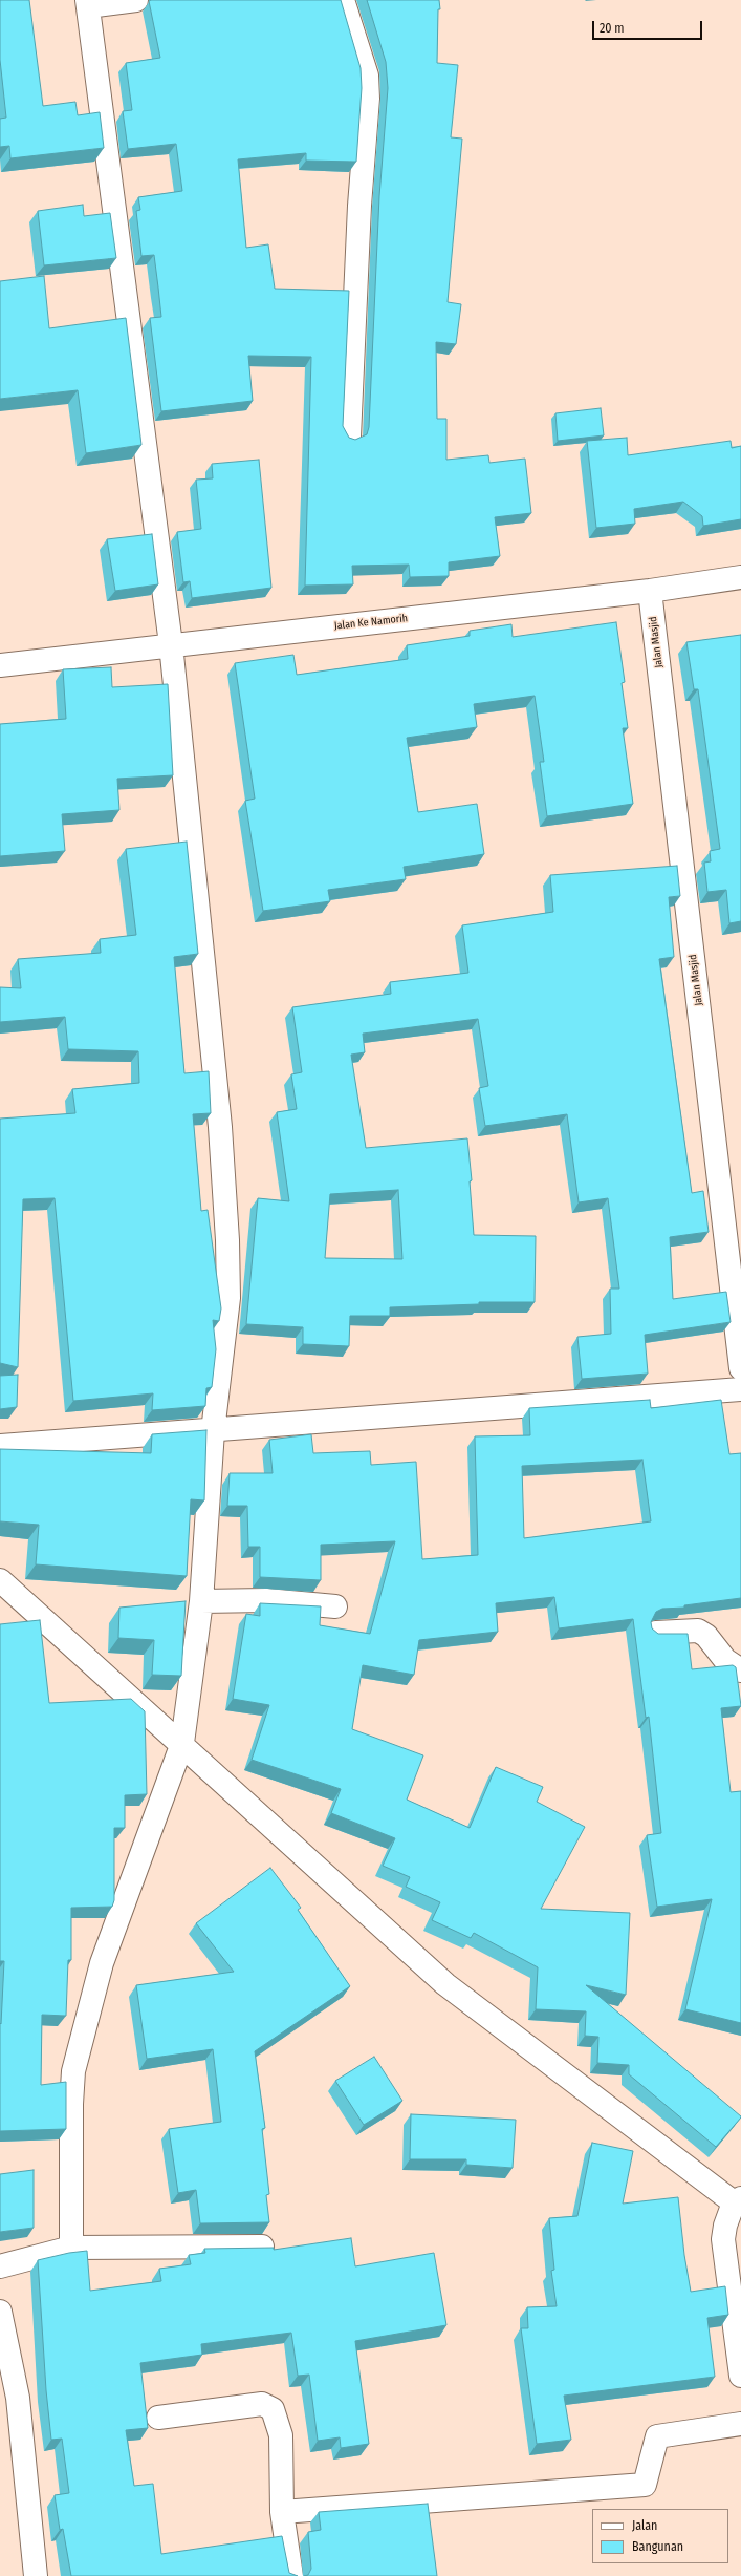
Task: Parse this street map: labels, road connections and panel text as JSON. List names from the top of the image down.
{
  "streets": {
    "street": ["Jalan Ke Namorih", "Jalan Masjid"]
  },
  "crossings": [
    ["Jalan Ke Namorih", "Jalan Masjid"]
  ],
  "legend": ["Jalan", "Bangunan"],
  "scale_bar": "20 m"
}
